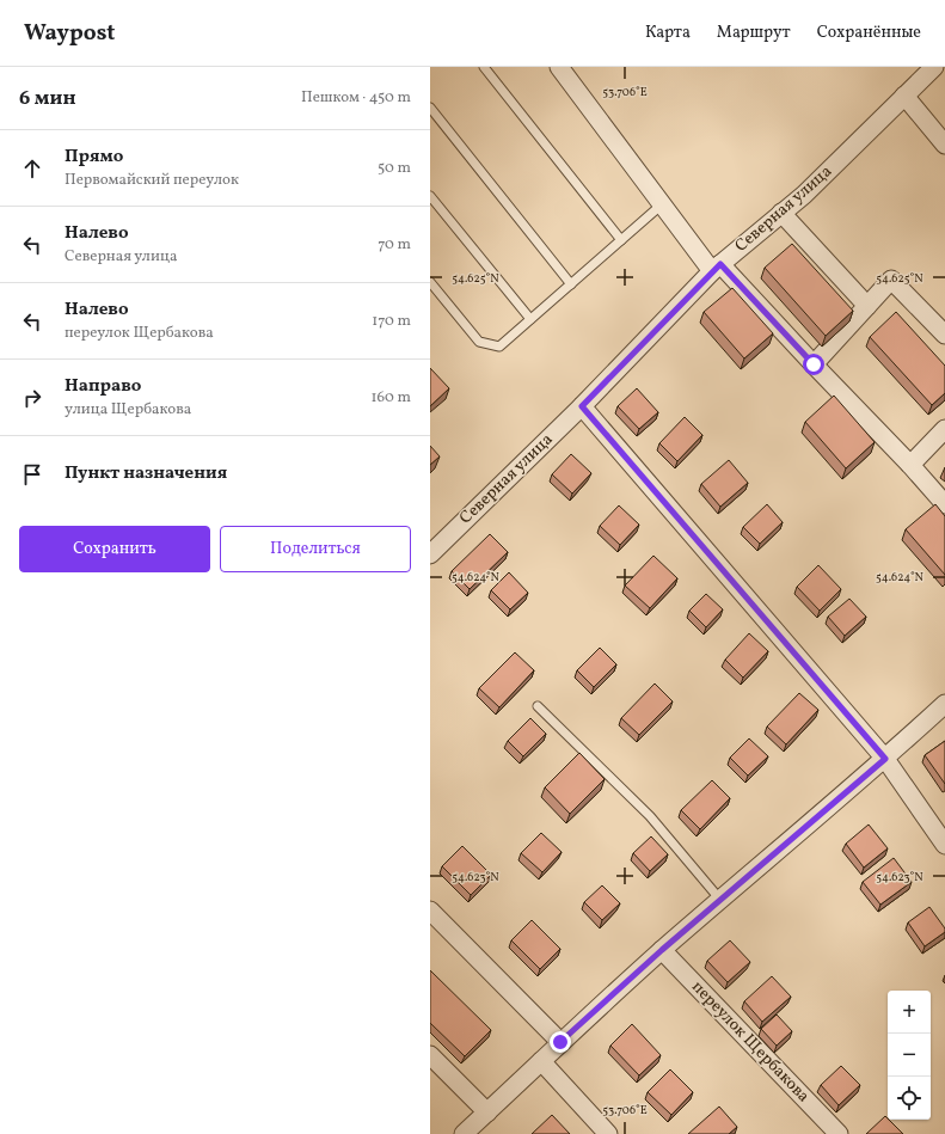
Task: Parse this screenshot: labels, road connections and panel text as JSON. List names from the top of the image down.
{
  "streets": {
    "street": ["Северная улица", "переулок Щербакова"]
  },
  "page": {
    "header": "Waypost",
    "nav": ["Карта", "Маршрут", "Сохранённые"],
    "heading": ["6 мин", "Пешком · 450 m"],
    "list": [
      ["Прямо", "Первомайский переулок", "50 m"],
      ["Налево", "Северная улица", "70 m"],
      ["Налево", "переулок Щербакова", "170 m"],
      ["Направо", "улица Щербакова", "160 m"],
      "Пункт назначения"
    ],
    "buttons": ["Сохранить", "Поделиться"],
    "map_buttons": ["+", "−"]
  },
  "coordinates": [
    "53.706°E",
    "54.625°N",
    "54.624°N",
    "54.623°N"
  ]
}
